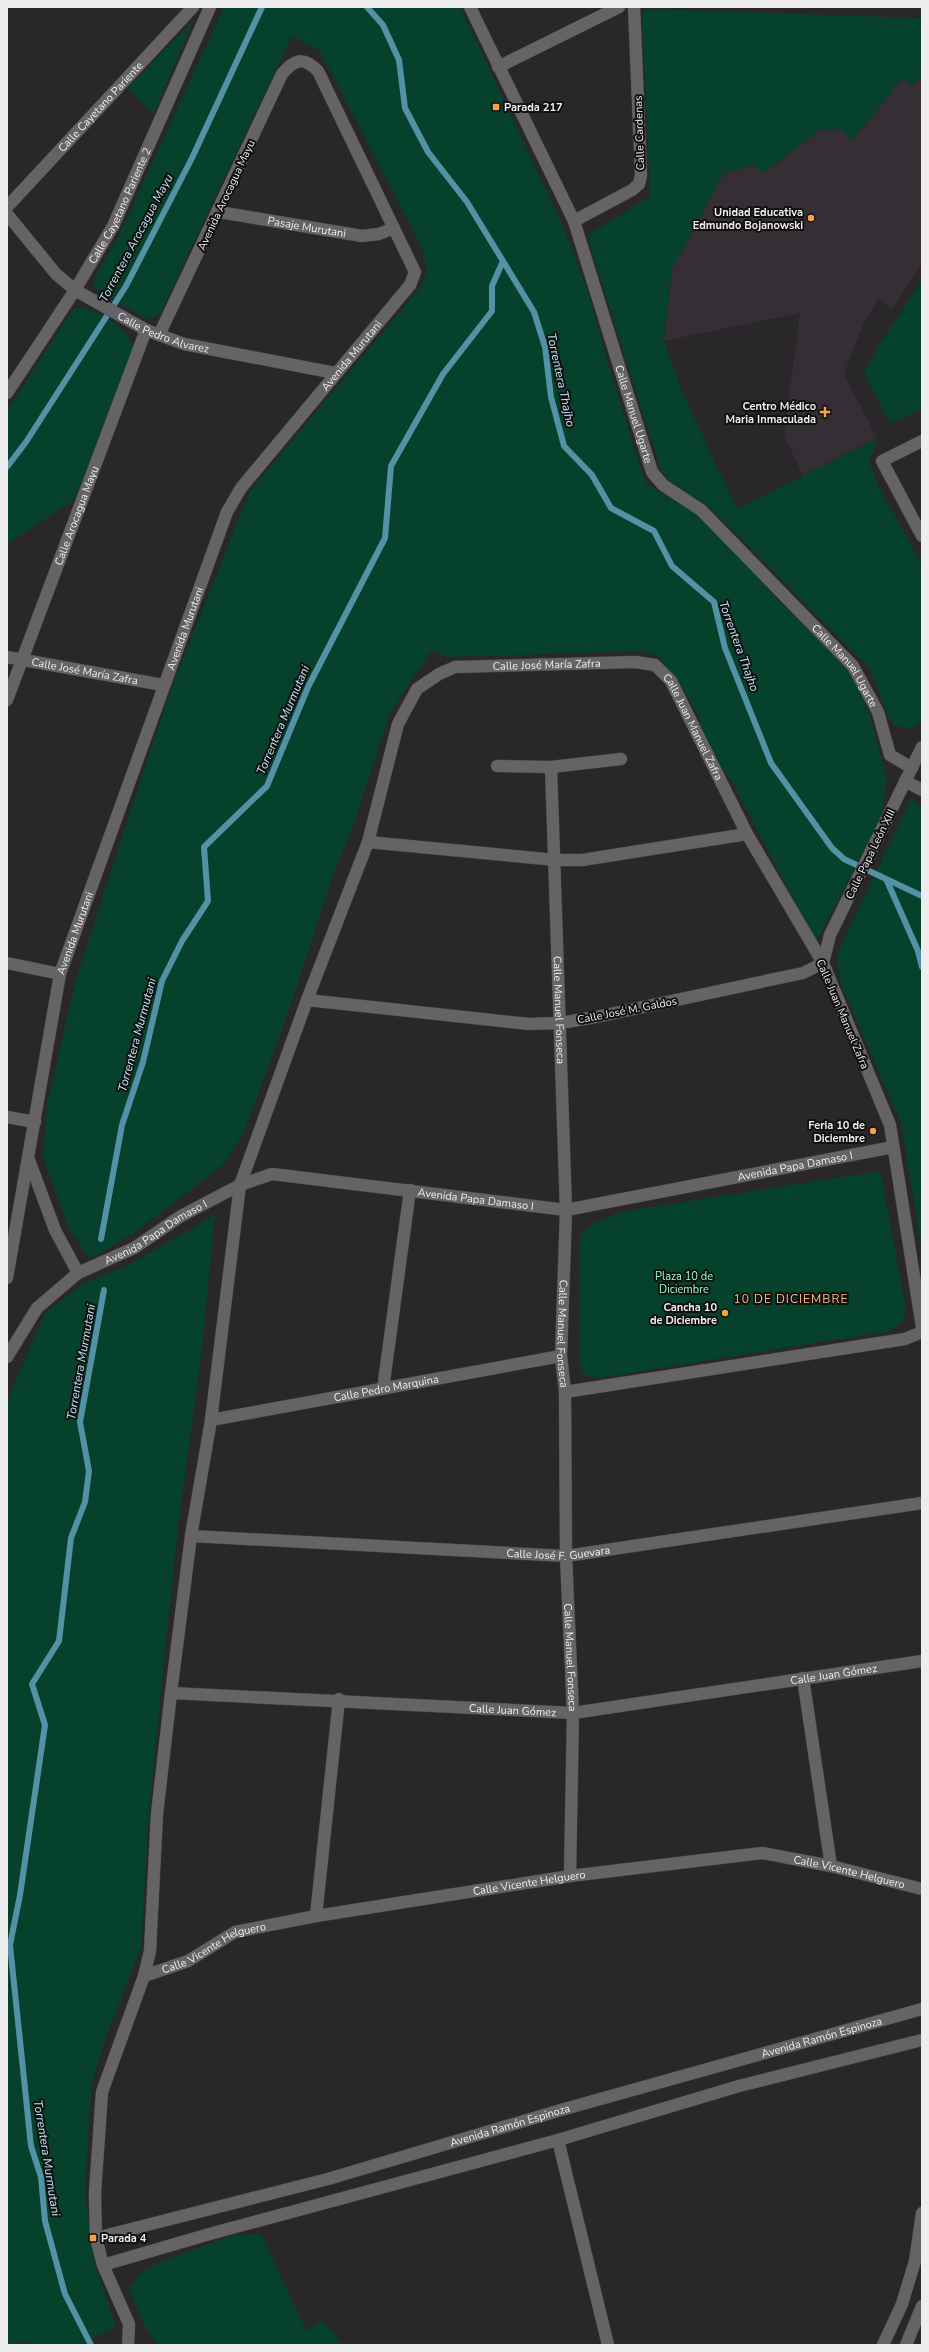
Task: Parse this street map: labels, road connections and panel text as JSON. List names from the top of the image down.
{
  "streets": {
    "street": [
      "Calle Cayetano Pariente",
      "Calle Cardenas",
      "Avenida Arocagua Mayu",
      "Calle Cayetano Pariente 2",
      "Pasaje Murutani",
      "Calle Pedro Alvarez",
      "Avenida Murutani",
      "Calle Manuel Ugarte",
      "Calle Arocagua Mayu",
      "Calle José María Zafra",
      "Calle Juan Manuel Zafra",
      "Calle Papa León XIII",
      "Calle Manuel Fonseca",
      "Calle José M. Galdos",
      "Avenida Papa Damaso I",
      "Calle Pedro Marquina",
      "Calle José F. Guevara",
      "Calle Juan Gómez",
      "Calle Vicente Helguero",
      "Avenida Ramón Espinoza"
    ]
  },
  "crossings": [
    ["Calle Cardenas", "Calle Manuel Ugarte"],
    ["Avenida Arocagua Mayu", "Pasaje Murutani"],
    ["Avenida Arocagua Mayu", "Calle Pedro Alvarez"],
    ["Avenida Arocagua Mayu", "Avenida Murutani"],
    ["Calle Cayetano Pariente 2", "Calle Pedro Alvarez"],
    ["Pasaje Murutani", "Avenida Murutani"],
    ["Calle Pedro Alvarez", "Avenida Murutani"],
    ["Calle Pedro Alvarez", "Calle Arocagua Mayu"],
    ["Avenida Murutani", "Calle José María Zafra"],
    ["Calle Manuel Ugarte", "Calle Papa León XIII"],
    ["Calle Arocagua Mayu", "Calle José María Zafra"],
    ["Calle José María Zafra", "Calle Juan Manuel Zafra"],
    ["Calle José María Zafra", "Calle José M. Galdos"],
    ["Calle José María Zafra", "Avenida Papa Damaso I"],
    ["Calle José María Zafra", "Calle Pedro Marquina"],
    ["Calle José María Zafra", "Calle José F. Guevara"],
    ["Calle José María Zafra", "Calle Juan Gómez"],
    ["Calle José María Zafra", "Calle Vicente Helguero"],
    ["Calle José María Zafra", "Avenida Ramón Espinoza"],
    ["Calle Juan Manuel Zafra", "Calle Papa León XIII"],
    ["Calle Juan Manuel Zafra", "Calle José M. Galdos"],
    ["Calle Juan Manuel Zafra", "Avenida Papa Damaso I"],
    ["Calle Papa León XIII", "Calle José M. Galdos"],
    ["Calle Manuel Fonseca", "Calle José M. Galdos"],
    ["Calle Manuel Fonseca", "Avenida Papa Damaso I"],
    ["Calle Manuel Fonseca", "Calle Pedro Marquina"],
    ["Calle Manuel Fonseca", "Calle José F. Guevara"],
    ["Calle Manuel Fonseca", "Calle Juan Gómez"],
    ["Calle Manuel Fonseca", "Calle Vicente Helguero"]
  ],
  "districts": ["10 DE DICIEMBRE"],
  "water": ["Torrentera Arocagua Mayu", "Torrentera Thajho", "Torrentera Murmutani"],
  "parks": ["Plaza 10 de Diciembre"],
  "places": {
    "transit": ["Parada 217", "Parada 4"],
    "other": ["Unidad Educativa Edmundo Bojanowski", "Feria 10 de Diciembre", "Cancha 10 de Diciembre"],
    "health": ["Centro Médico Maria Inmaculada"]
  }
}
